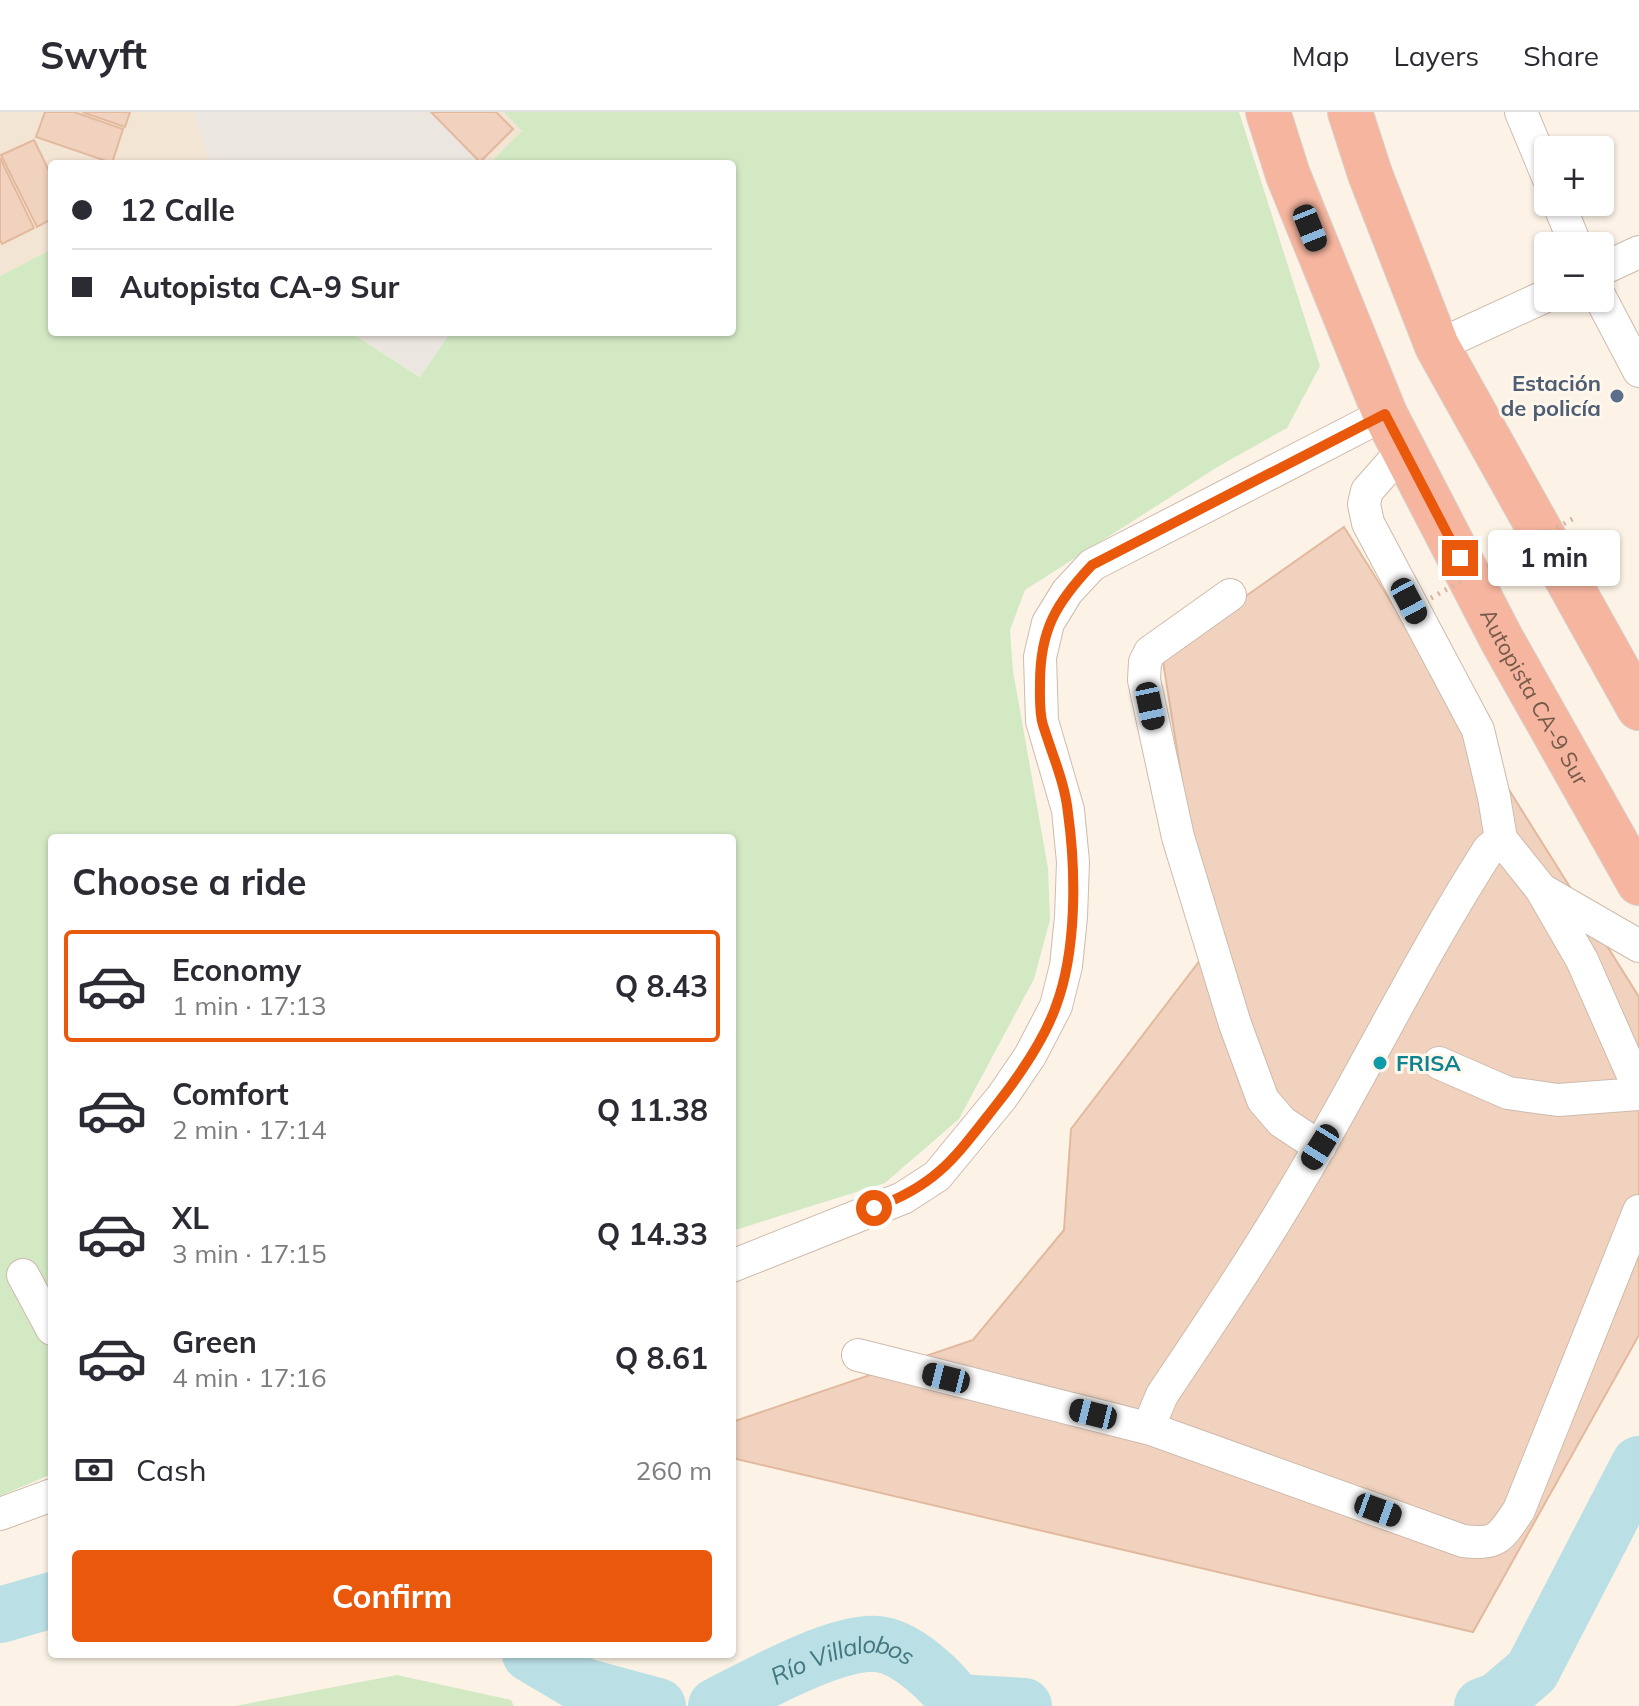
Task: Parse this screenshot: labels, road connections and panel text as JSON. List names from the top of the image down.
{
  "streets": {
    "highway": ["Autopista CA-9 Sur"]
  },
  "water": ["Río Villalobos"],
  "places": ["Estación de policía", "FRISA"],
  "page": {
    "header": "Swyft",
    "nav": ["Map", "Layers", "Share"],
    "map_buttons": ["+", "−"],
    "banner": ["12 Calle", "Autopista CA-9 Sur"],
    "bubble": "1 min",
    "heading": "Choose a ride",
    "list": [
      {
        "name": "Economy",
        "note": "1 min · 17:13",
        "value": "Q 8.43"
      },
      {
        "name": "Comfort",
        "note": "2 min · 17:14",
        "value": "Q 11.38"
      },
      {
        "name": "XL",
        "note": "3 min · 17:15",
        "value": "Q 14.33"
      },
      {
        "name": "Green",
        "note": "4 min · 17:16",
        "value": "Q 8.61"
      }
    ],
    "pay": ["Cash", "260 m"],
    "buttons": "Confirm"
  }
}
